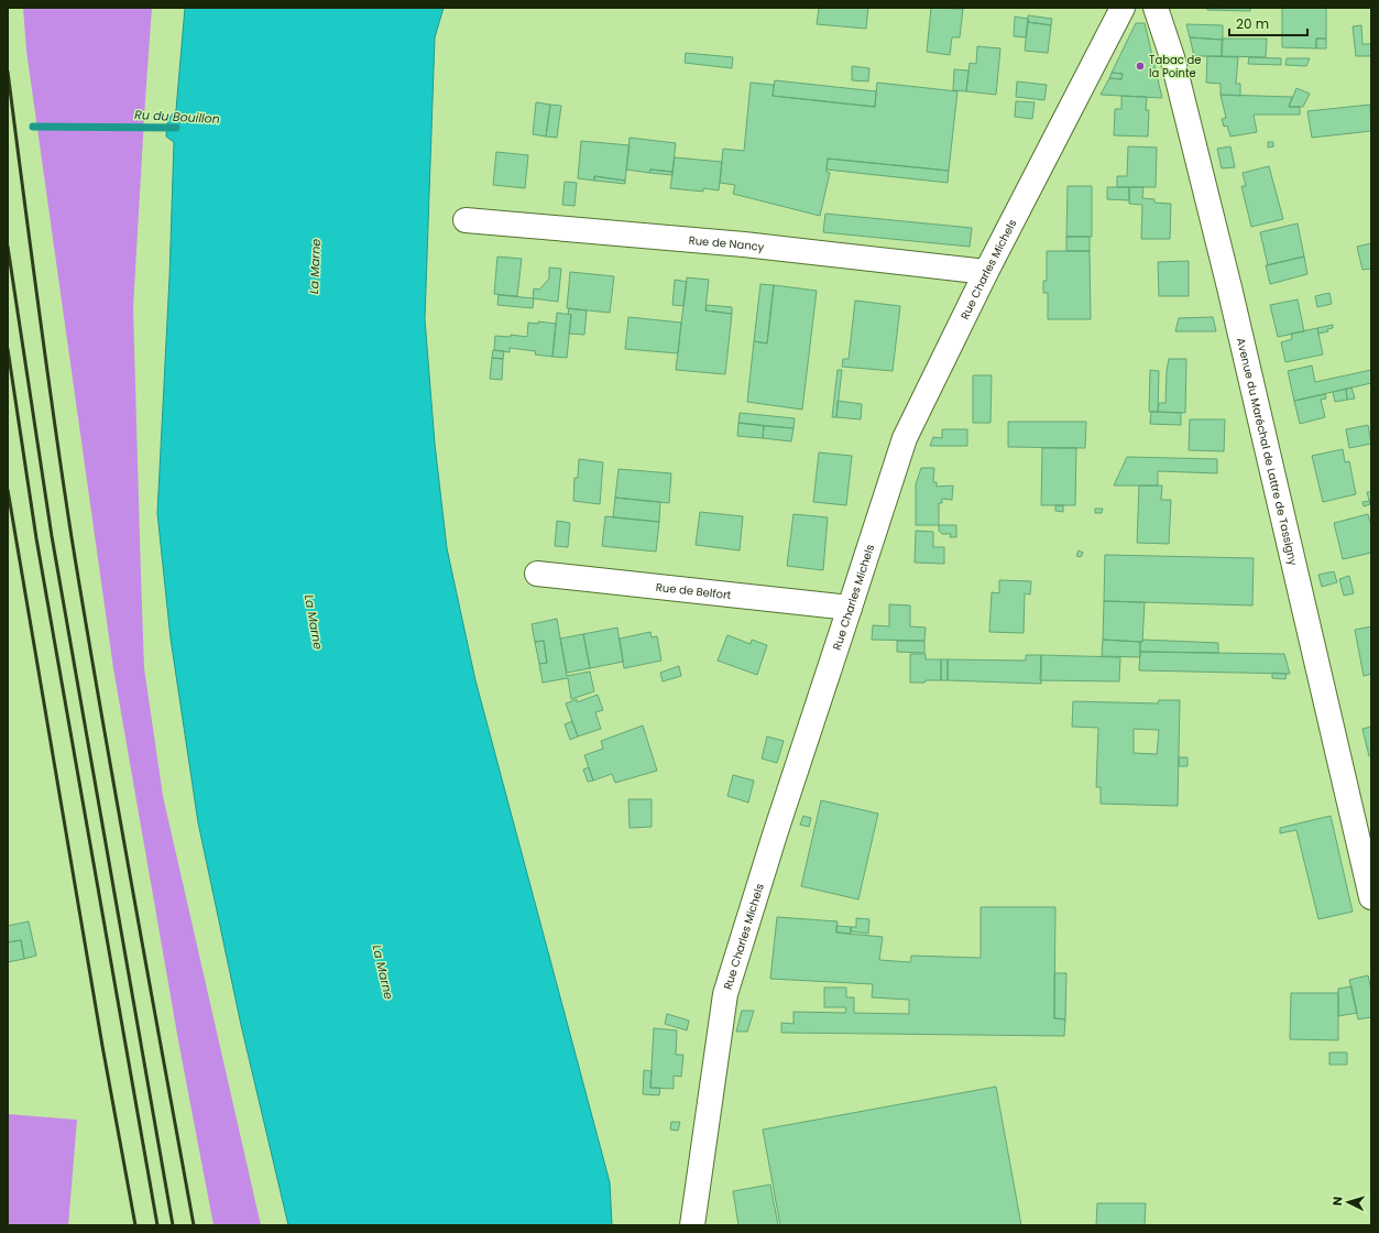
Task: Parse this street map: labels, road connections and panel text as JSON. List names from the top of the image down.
{
  "streets": {
    "street": [
      "Rue de Nancy",
      "Rue Charles Michels",
      "Avenue du Maréchal de Lattre de Tassigny",
      "Rue de Belfort"
    ]
  },
  "crossings": [
    ["Rue de Nancy", "Rue Charles Michels"],
    ["Rue Charles Michels", "Rue de Belfort"]
  ],
  "water": ["Ru du Bouillon", "La Marne"],
  "places": ["Tabac de la Pointe"],
  "scale_bar": "20 m",
  "north": "left"
}
